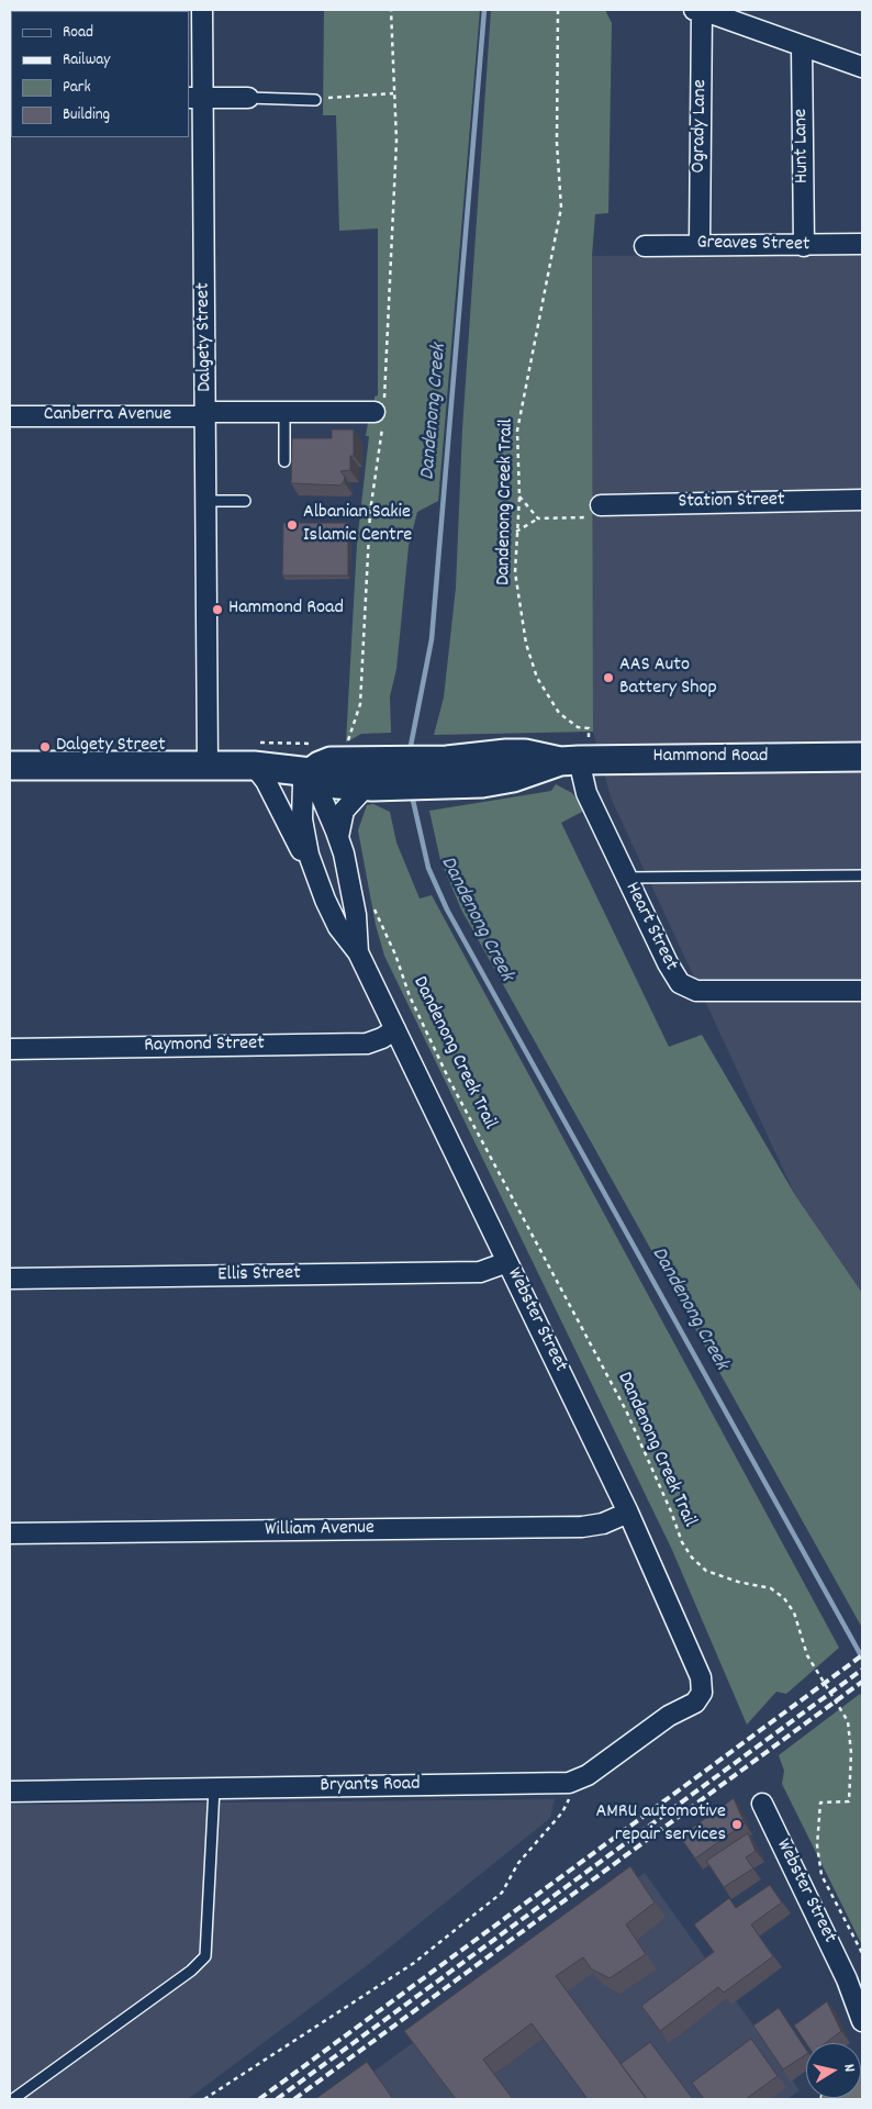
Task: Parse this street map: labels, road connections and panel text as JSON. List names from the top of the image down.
{
  "streets": {
    "main road": ["Hammond Road"],
    "street": [
      "Ogrady Lane",
      "Hunt Lane",
      "Greaves Street",
      "Dalgety Street",
      "Canberra Avenue",
      "Station Street",
      "Heart Street",
      "Raymond Street",
      "Ellis Street",
      "Webster Street",
      "William Avenue",
      "Bryants Road"
    ],
    "path": ["Dandenong Creek Trail"]
  },
  "crossings": [
    ["Ogrady Lane", "Greaves Street"],
    ["Hunt Lane", "Greaves Street"],
    ["Dalgety Street", "Canberra Avenue"],
    ["Dalgety Street", "Hammond Road"],
    ["Dandenong Creek Trail", "Hammond Road"],
    ["Dandenong Creek Trail", "Heart Street"],
    ["Hammond Road", "Heart Street"],
    ["Hammond Road", "Webster Street"],
    ["Raymond Street", "Webster Street"],
    ["Ellis Street", "Webster Street"],
    ["Webster Street", "William Avenue"],
    ["Webster Street", "Bryants Road"]
  ],
  "water": ["Dandenong Creek"],
  "places": [
    "Albanian Sakie Islamic Centre",
    "Hammond Road",
    "AAS Auto Battery Shop",
    "Dalgety Street",
    "AMRU automotive repair services"
  ],
  "legend": [
    "Road",
    "Railway",
    "Park",
    "Building"
  ],
  "north": "right"
}
